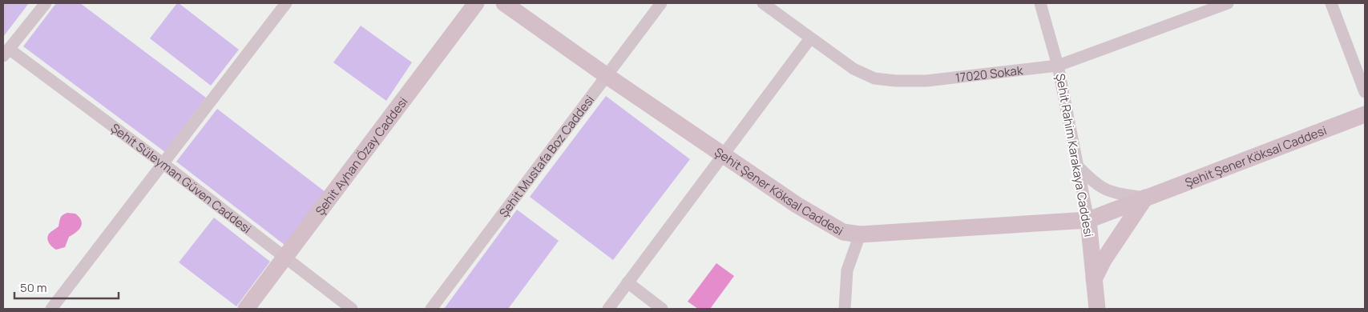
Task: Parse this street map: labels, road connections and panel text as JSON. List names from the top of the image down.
{
  "streets": {
    "main road": ["Şehit Rahim Karakaya Caddesi", "Şehit Ayhan Özay Caddesi", "Şehit Şener Köksal Caddesi"],
    "street": ["17020 Sokak", "Şehit Mustafa Boz Caddesi", "Şehit Süleyman Güven Caddesi"]
  },
  "crossings": [
    ["17020 Sokak", "Şehit Rahim Karakaya Caddesi"],
    ["Şehit Rahim Karakaya Caddesi", "Şehit Şener Köksal Caddesi"],
    ["Şehit Ayhan Özay Caddesi", "Şehit Süleyman Güven Caddesi"],
    ["Şehit Mustafa Boz Caddesi", "Şehit Şener Köksal Caddesi"]
  ],
  "scale_bar": "50 m"
}
